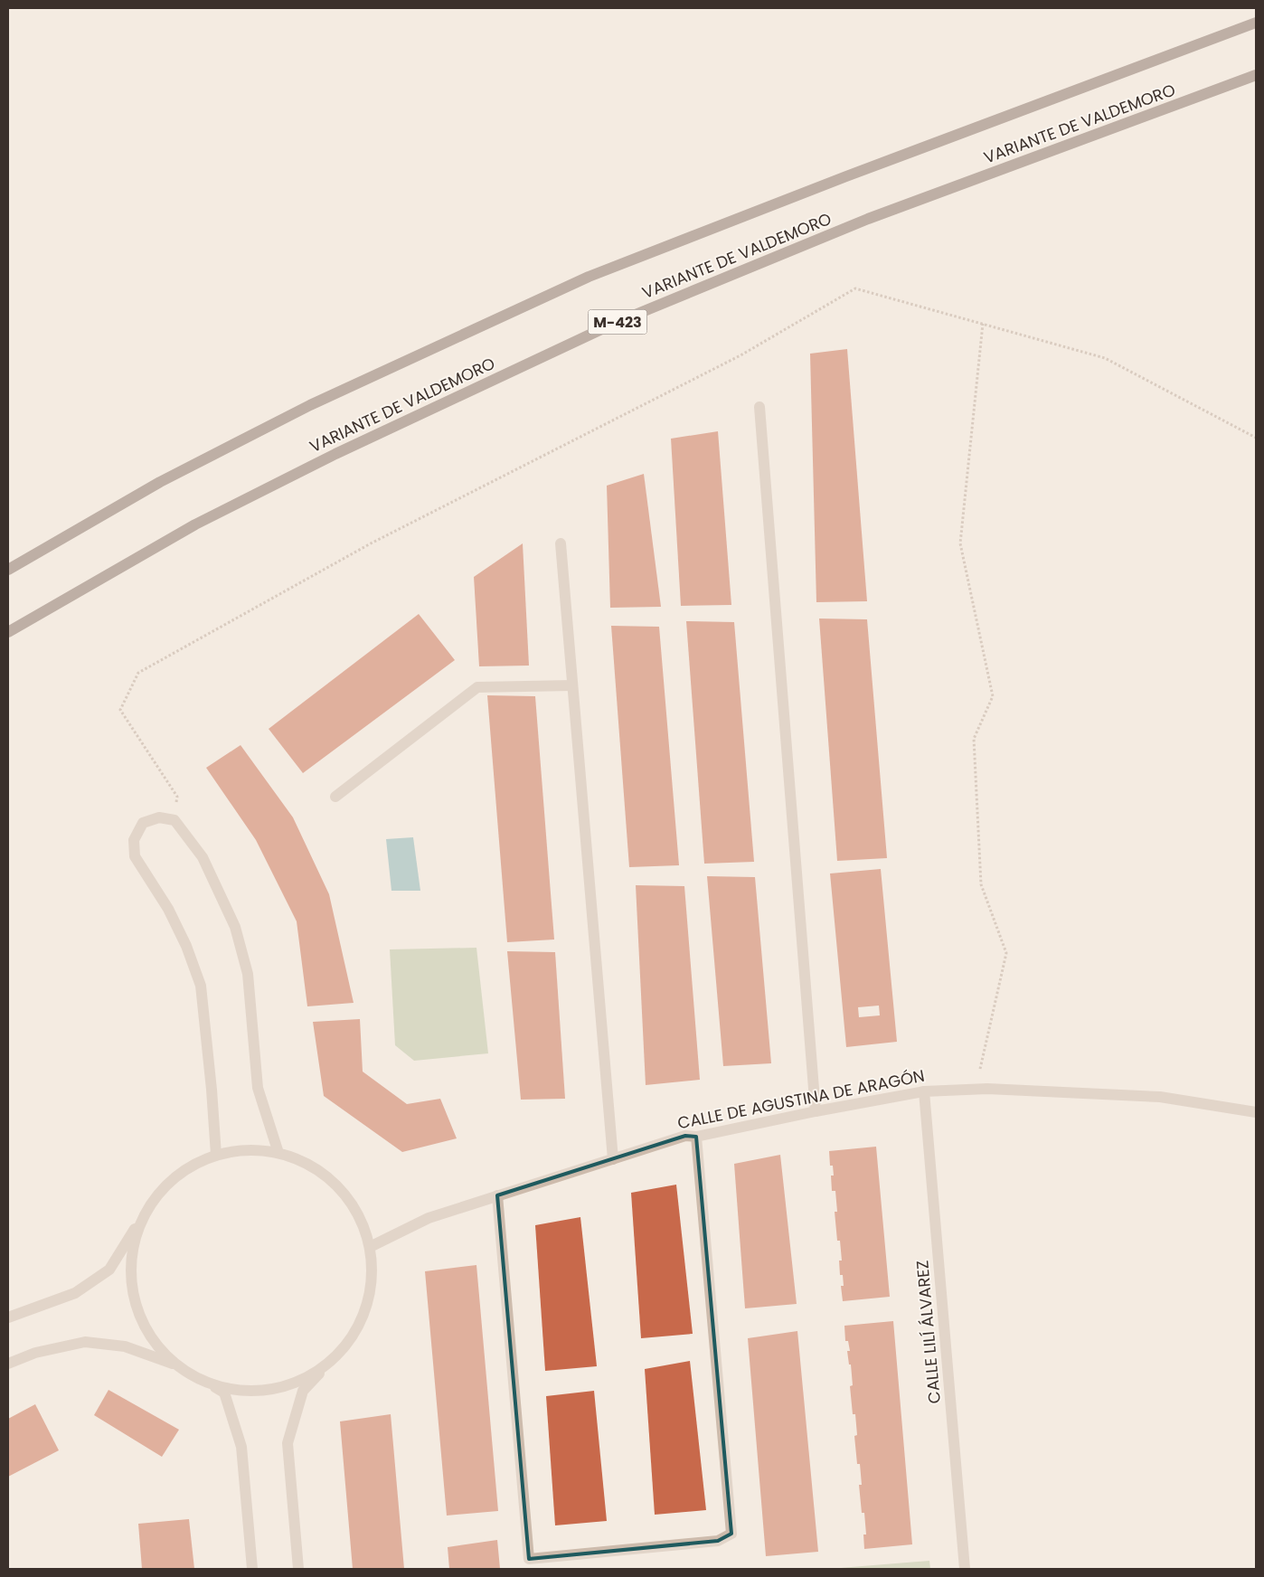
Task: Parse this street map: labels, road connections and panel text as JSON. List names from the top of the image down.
{
  "streets": {
    "main road": ["VARIANTE DE VALDEMORO", "M-423"],
    "street": ["CALLE DE AGUSTINA DE ARAGÓN", "CALLE LILÍ ÁLVAREZ"]
  },
  "crossings": [
    ["CALLE DE AGUSTINA DE ARAGÓN", "CALLE LILÍ ÁLVAREZ"]
  ]
}
